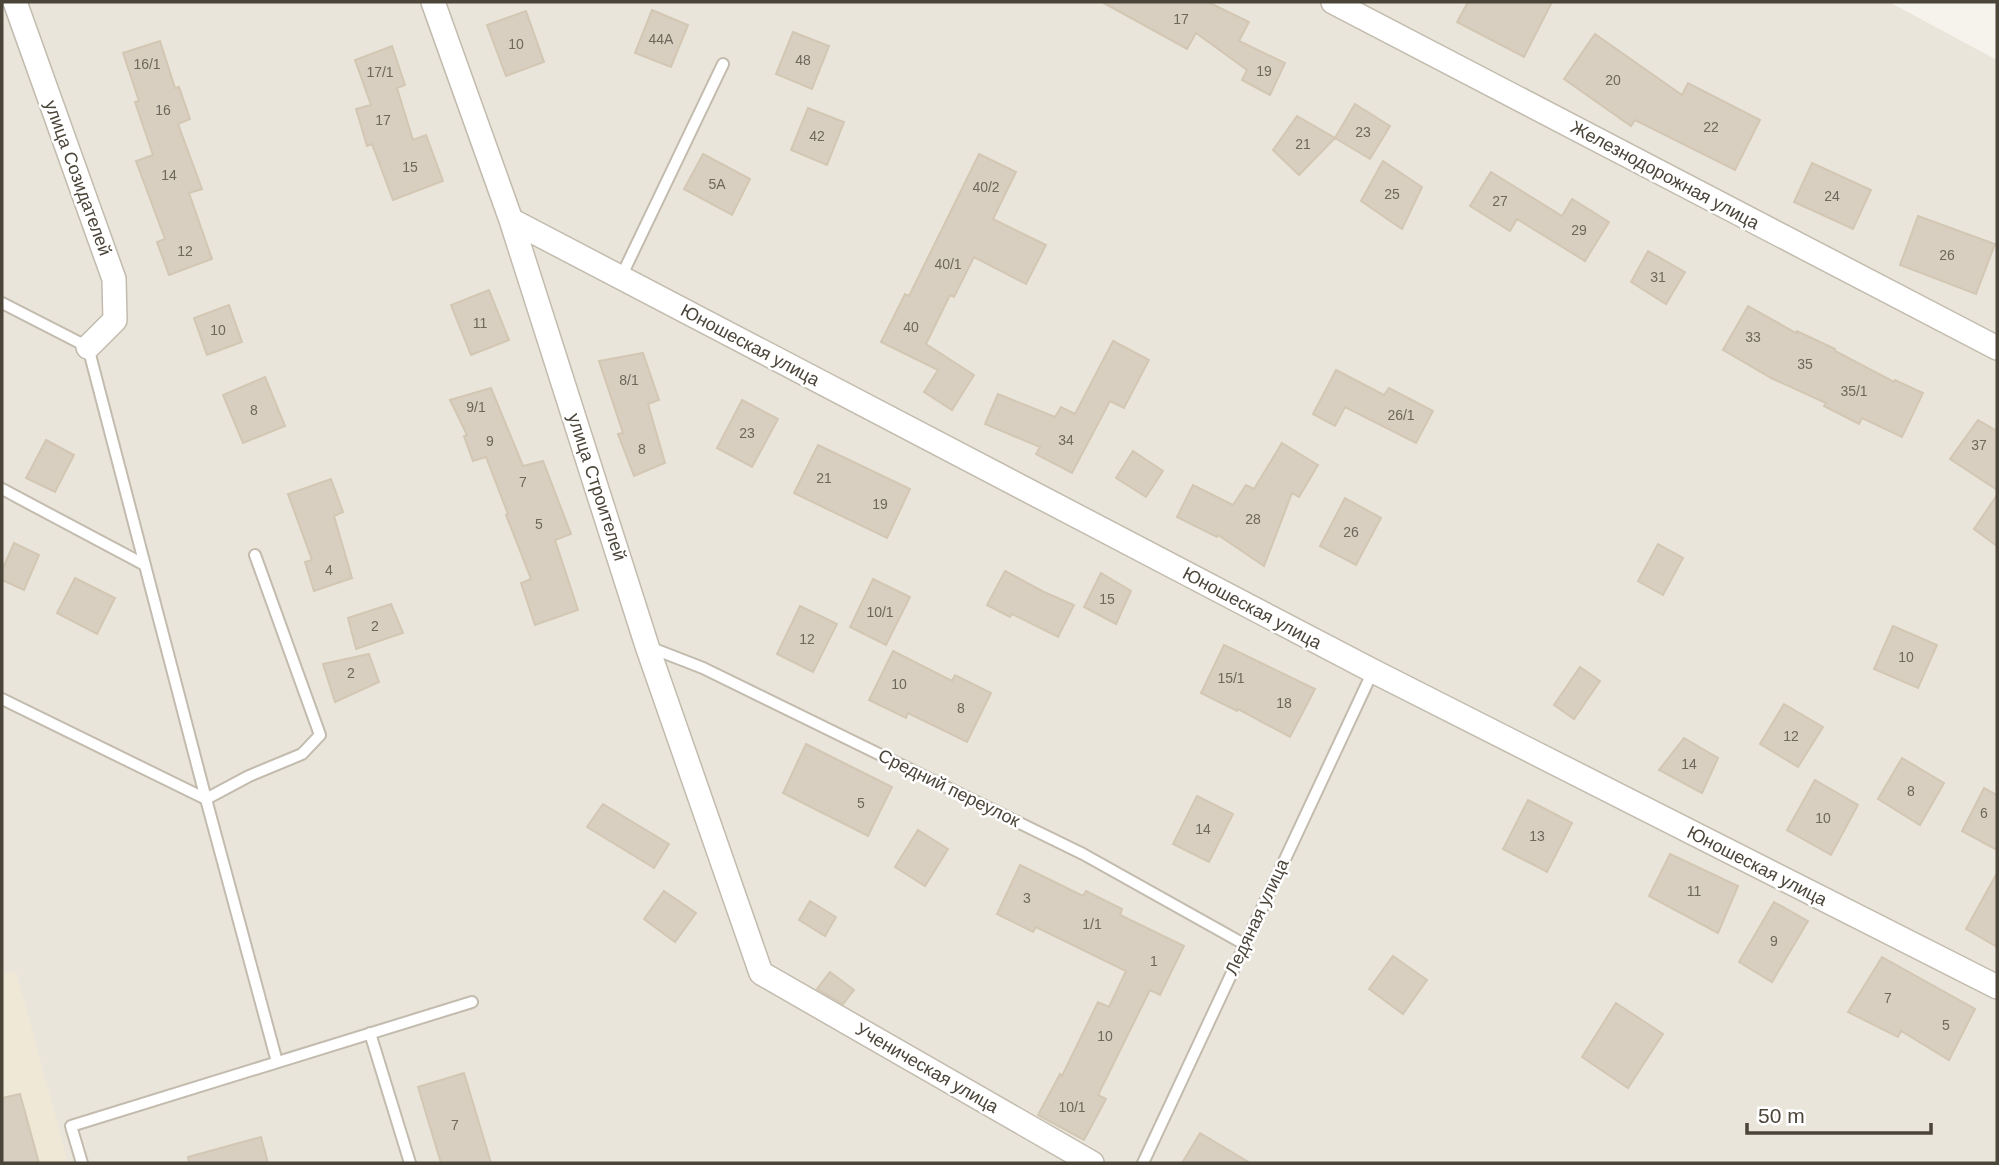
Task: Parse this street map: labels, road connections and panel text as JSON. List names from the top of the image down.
{
  "streets": {
    "street": [
      "Железнодорожная улица",
      "улица Созидателей",
      "Юношеская улица",
      "улица Строителей",
      "Ученическая улица"
    ],
    "lane": ["Средний переулок", "Ледяная улица"]
  },
  "crossings": [
    ["Юношеская улица", "улица Строителей"],
    ["Юношеская улица", "Ледяная улица"],
    ["улица Строителей", "Средний переулок"],
    ["улица Строителей", "Ученическая улица"],
    ["Средний переулок", "Ледяная улица"]
  ],
  "house_numbers": [
    "17",
    "44А",
    "10",
    "48",
    "16/1",
    "19",
    "17/1",
    "20",
    "16",
    "17",
    "22",
    "23",
    "42",
    "21",
    "15",
    "14",
    "5А",
    "40/2",
    "25",
    "24",
    "27",
    "29",
    "12",
    "26",
    "40/1",
    "31",
    "11",
    "40",
    "10",
    "33",
    "35",
    "8/1",
    "35/1",
    "9/1",
    "8",
    "26/1",
    "23",
    "34",
    "9",
    "37",
    "8",
    "21",
    "7",
    "19",
    "28",
    "5",
    "26",
    "4",
    "15",
    "10/1",
    "2",
    "12",
    "10",
    "2",
    "15/1",
    "10",
    "18",
    "8",
    "12",
    "14",
    "8",
    "5",
    "6",
    "10",
    "14",
    "13",
    "11",
    "3",
    "1/1",
    "9",
    "1",
    "7",
    "5",
    "10",
    "10/1",
    "7"
  ],
  "scale_bar": "50 m"
}
